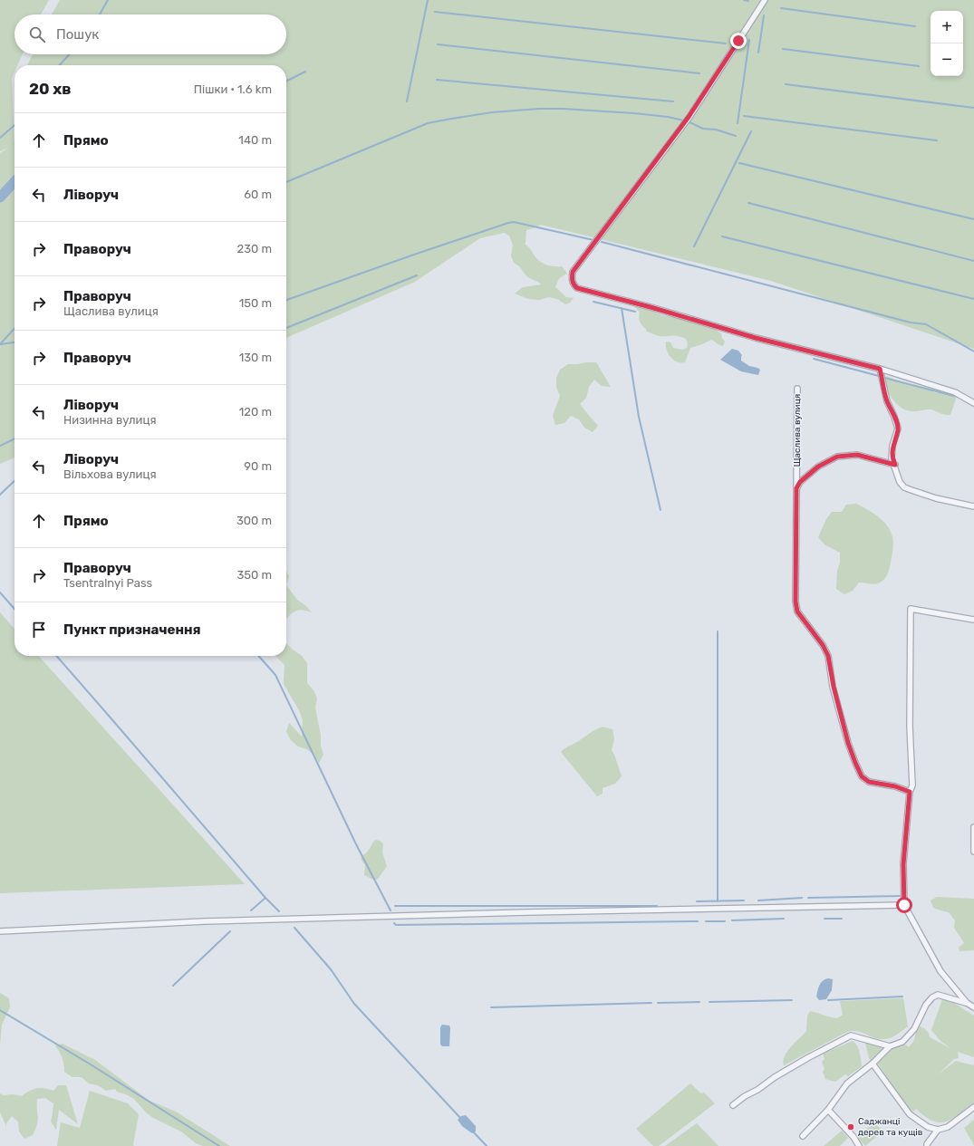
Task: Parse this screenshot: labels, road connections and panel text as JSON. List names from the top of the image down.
{
  "streets": {
    "street": ["Щаслива вулиця"]
  },
  "places": ["Саджанці дерев та кущів"],
  "page": {
    "map_buttons": ["+", "−"],
    "search": "Пошук",
    "heading": ["20 хв", "Пішки · 1.6 km"],
    "list": [
      ["Прямо", "140 m"],
      ["Ліворуч", "60 m"],
      ["Праворуч", "230 m"],
      ["Праворуч", "Щаслива вулиця", "150 m"],
      ["Праворуч", "130 m"],
      ["Ліворуч", "Низинна вулиця", "120 m"],
      ["Ліворуч", "Вільхова вулиця", "90 m"],
      ["Прямо", "300 m"],
      ["Праворуч", "Tsentralnyi Pass", "350 m"],
      "Пункт призначення"
    ]
  }
}
